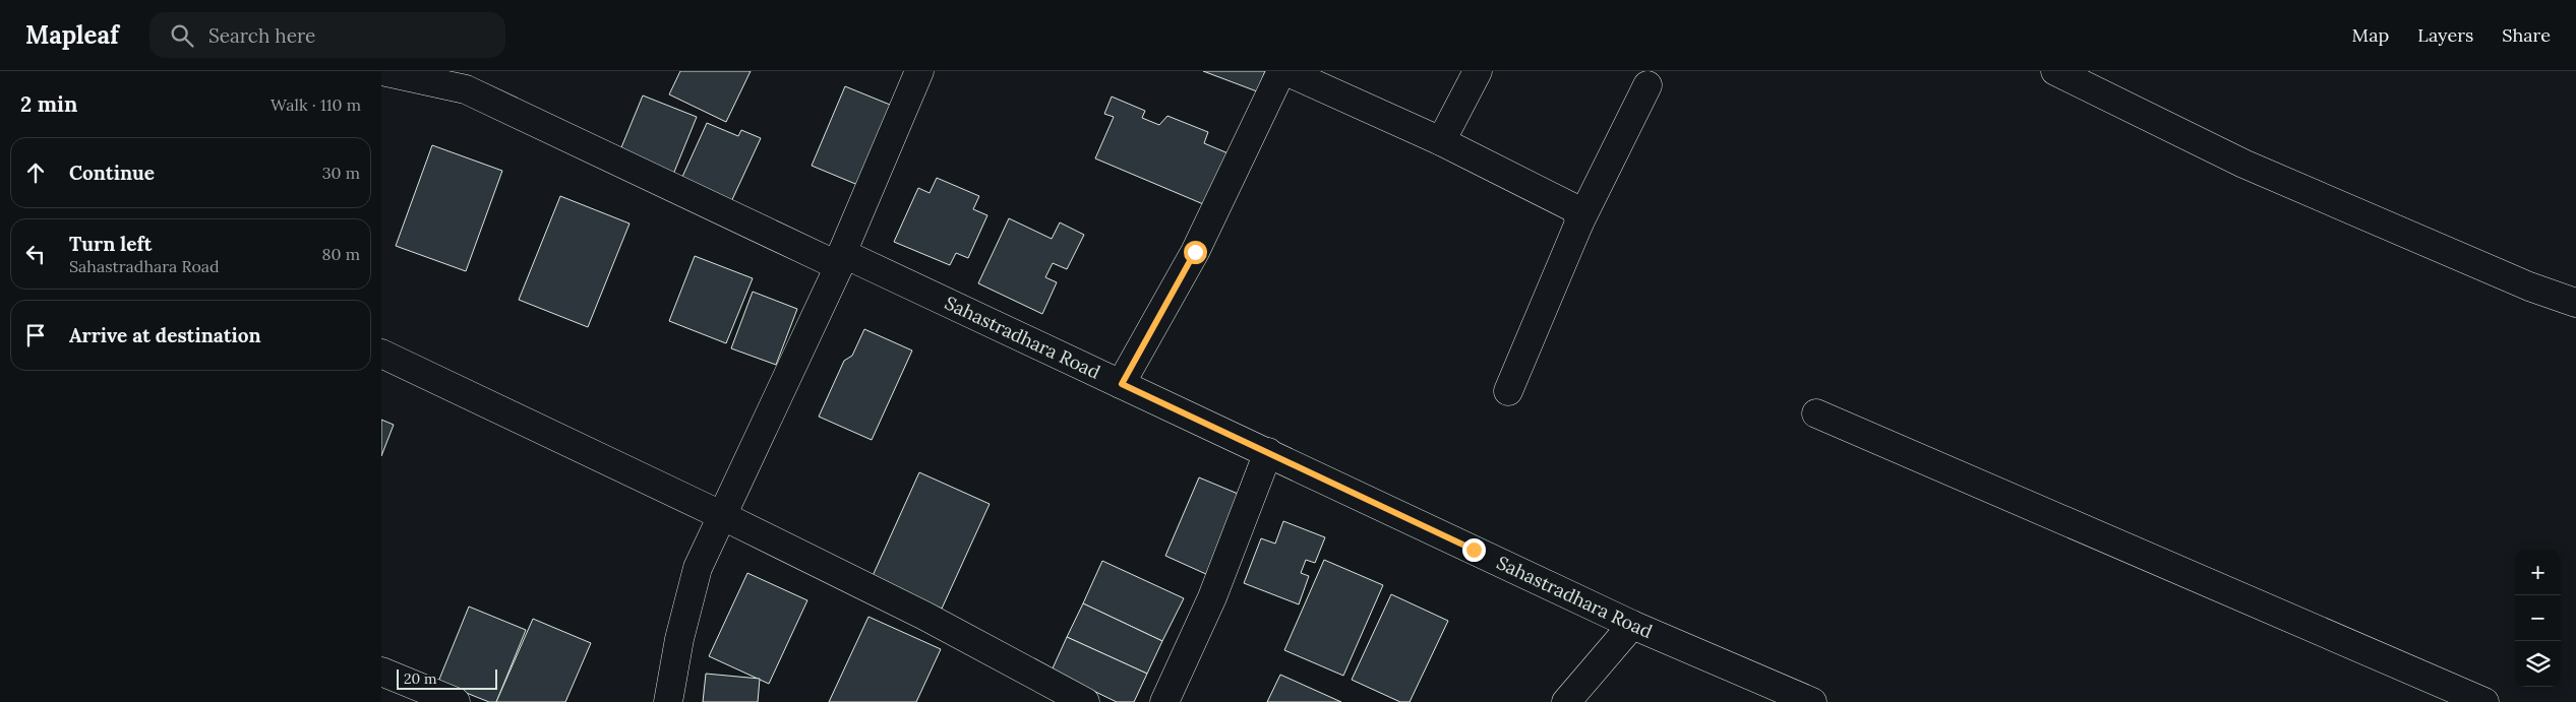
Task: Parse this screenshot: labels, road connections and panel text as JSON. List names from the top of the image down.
{
  "streets": {
    "street": ["Sahastradhara Road"]
  },
  "scale_bar": "20 m",
  "page": {
    "header": "Mapleaf",
    "search": "Search here",
    "nav": ["Map", "Layers", "Share"],
    "heading": ["2 min", "Walk · 110 m"],
    "list": [
      ["Continue", "30 m"],
      ["Turn left", "Sahastradhara Road", "80 m"],
      "Arrive at destination"
    ],
    "map_buttons": ["+", "−"],
    "scale": "20 m"
  }
}
